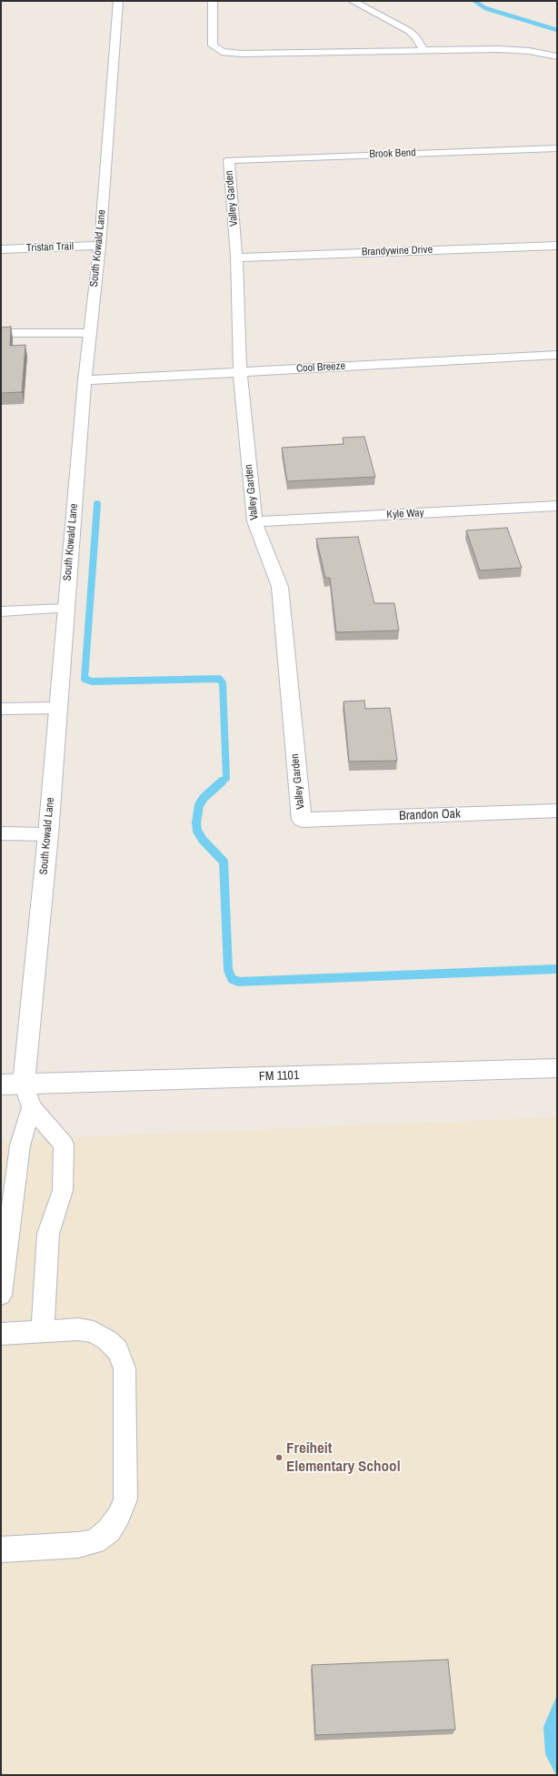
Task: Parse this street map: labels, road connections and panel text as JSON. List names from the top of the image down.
{
  "streets": {
    "street": [
      "Brook Bend",
      "Valley Garden",
      "Tristan Trail",
      "South Kowald Lane",
      "Brandywine Drive",
      "Cool Breeze",
      "Kyle Way",
      "Brandon Oak",
      "FM 1101"
    ]
  },
  "crossings": [
    ["Brook Bend", "Valley Garden"],
    ["Valley Garden", "Brandywine Drive"],
    ["Valley Garden", "Cool Breeze"],
    ["Valley Garden", "Kyle Way"],
    ["Valley Garden", "Brandon Oak"],
    ["Tristan Trail", "South Kowald Lane"],
    ["South Kowald Lane", "Cool Breeze"],
    ["South Kowald Lane", "FM 1101"]
  ],
  "places": ["Freiheit Elementary School"]
}
